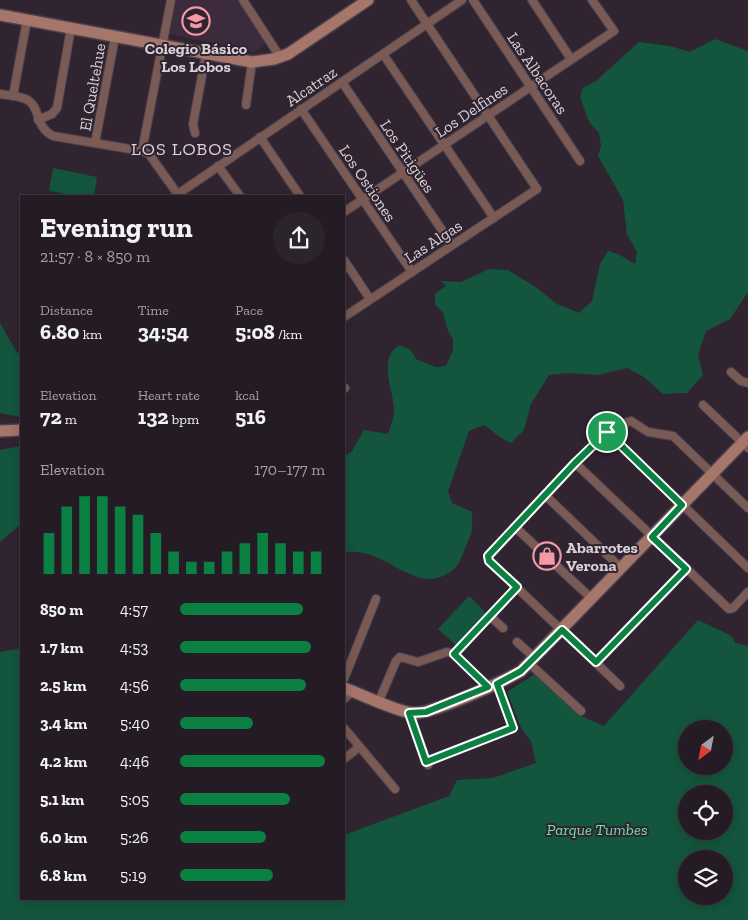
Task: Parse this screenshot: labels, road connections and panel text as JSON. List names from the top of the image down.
{
  "streets": {
    "street": [
      "Las Albacoras",
      "Alcatraz",
      "El Queltehue",
      "Los Delfines",
      "Los Pitigües",
      "Los Ostiones",
      "Las Algas"
    ]
  },
  "crossings": [
    ["Las Albacoras", "Los Delfines"],
    ["Alcatraz", "Los Pitigües"],
    ["Alcatraz", "Los Ostiones"],
    ["Los Delfines", "Los Pitigües"],
    ["Los Delfines", "Los Ostiones"],
    ["Los Delfines", "Las Algas"],
    ["Los Pitigües", "Las Algas"],
    ["Los Ostiones", "Las Algas"]
  ],
  "districts": ["LOS LOBOS"],
  "parks": ["Parque Tumbes"],
  "places": {
    "school or university": ["Colegio Básico Los Lobos"],
    "shop": ["Abarrotes Verona"]
  },
  "north": "bottom left",
  "page": {
    "heading": ["Evening run", "21:57 · 8 × 850 m"],
    "stats": [
      ["Distance", "6.80 km"],
      ["Time", "34:54"],
      ["Pace", "5:08 /km"],
      ["Elevation", "72 m"],
      ["Heart rate", "132 bpm"],
      ["kcal", "516"]
    ],
    "chart": ["Elevation", "170–177 m"],
    "list": [
      {
        "name": "850 m",
        "note": "4:57"
      },
      {
        "name": "1.7 km",
        "note": "4:53"
      },
      {
        "name": "2.5 km",
        "note": "4:56"
      },
      {
        "name": "3.4 km",
        "note": "5:40"
      },
      {
        "name": "4.2 km",
        "note": "4:46"
      },
      {
        "name": "5.1 km",
        "note": "5:05"
      },
      {
        "name": "6.0 km",
        "note": "5:26"
      },
      {
        "name": "6.8 km",
        "note": "5:19"
      }
    ]
  }
}
